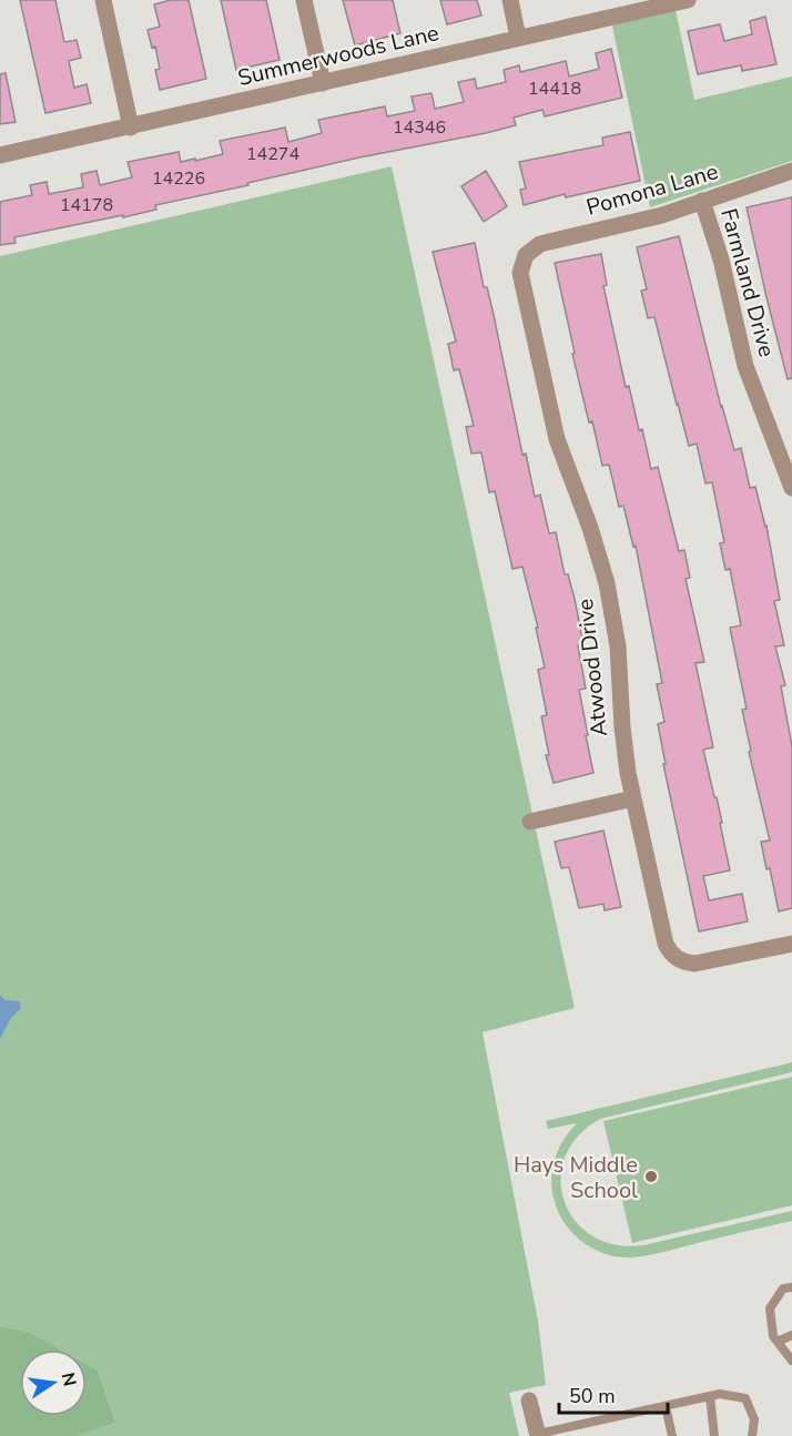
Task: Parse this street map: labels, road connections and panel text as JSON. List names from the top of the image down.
{
  "streets": {
    "street": [
      "Summerwoods Lane",
      "Pomona Lane",
      "Farmland Drive",
      "Atwood Drive"
    ]
  },
  "crossings": [
    ["Pomona Lane", "Farmland Drive"],
    ["Pomona Lane", "Atwood Drive"]
  ],
  "places": ["Hays Middle School"],
  "house_numbers": [
    "14418",
    "14346",
    "14274",
    "14226",
    "14178"
  ],
  "scale_bar": "50 m",
  "north": "right"
}
